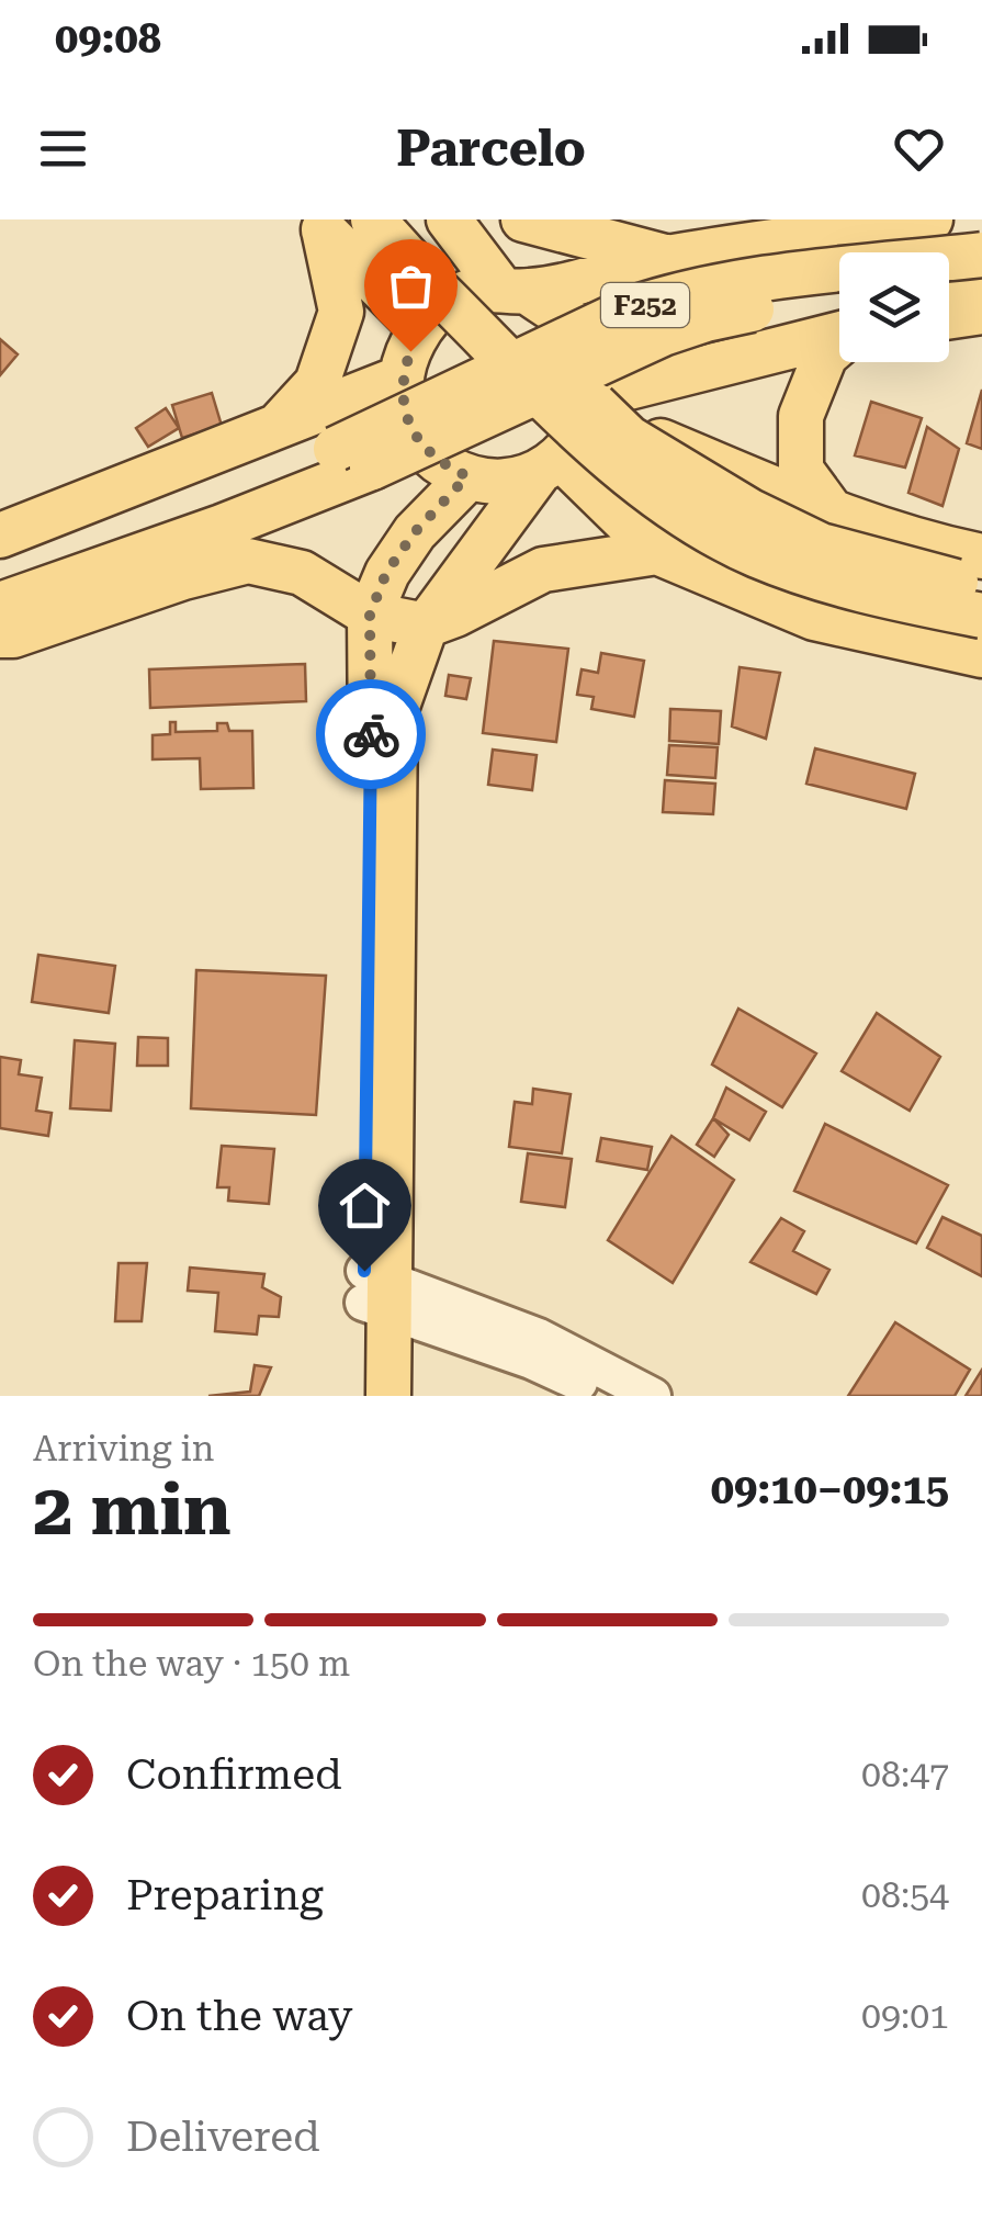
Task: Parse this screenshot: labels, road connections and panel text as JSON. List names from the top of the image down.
{
  "streets": {
    "main road": ["F252"]
  },
  "page": {
    "status": "09:08",
    "header": "Parcelo",
    "heading": ["2 min", "Arriving in", "09:10–09:15"],
    "bar": "On the way · 150 m",
    "list": [
      ["Confirmed", "08:47"],
      ["Preparing", "08:54"],
      ["On the way", "09:01"],
      "Delivered"
    ]
  }
}
